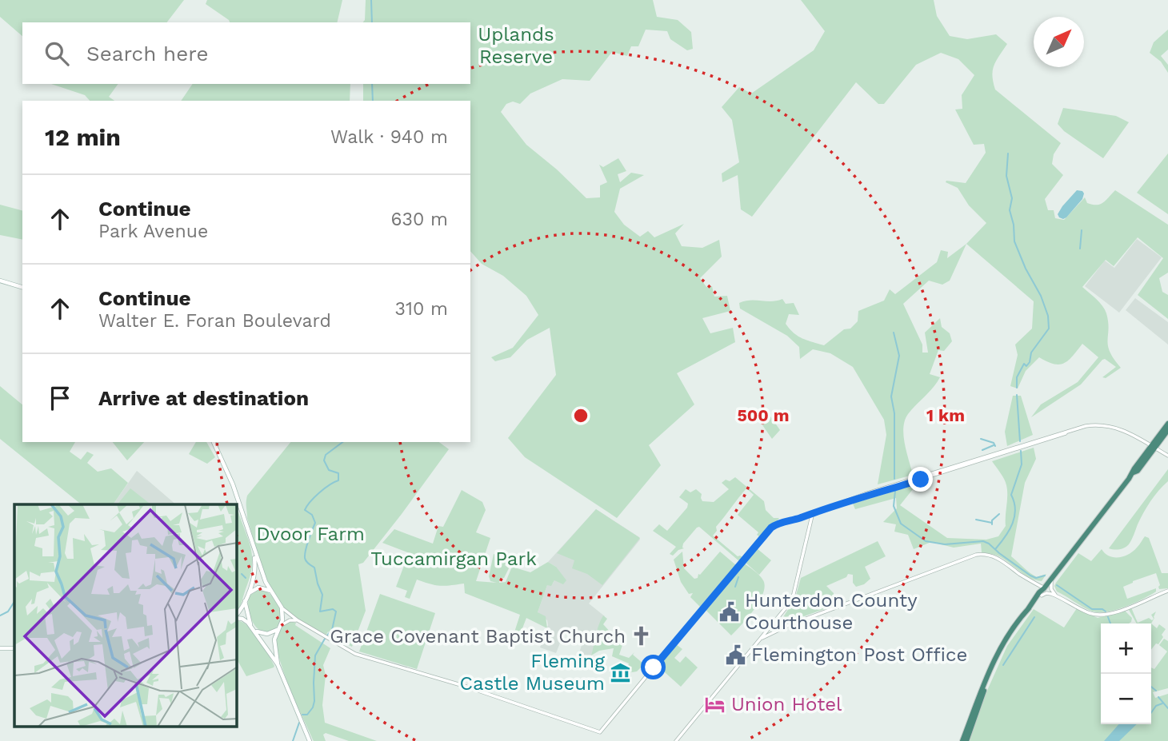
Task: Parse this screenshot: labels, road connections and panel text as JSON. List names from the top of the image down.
{
  "parks": ["Uplands Reserve", "Dvoor Farm", "Tuccamirgan Park"],
  "places": {
    "public building": ["Hunterdon County Courthouse", "Flemington Post Office"],
    "church": ["Grace Covenant Baptist Church"],
    "museum": ["Fleming Castle Museum"],
    "hotel": ["Union Hotel"]
  },
  "north": "top right",
  "page": {
    "search": "Search here",
    "heading": ["12 min", "Walk · 940 m"],
    "list": [
      ["Continue", "Park Avenue", "630 m"],
      ["Continue", "Walter E. Foran Boulevard", "310 m"],
      "Arrive at destination"
    ],
    "map_buttons": ["+", "−"]
  },
  "rings": ["500 m", "1 km"]
}
